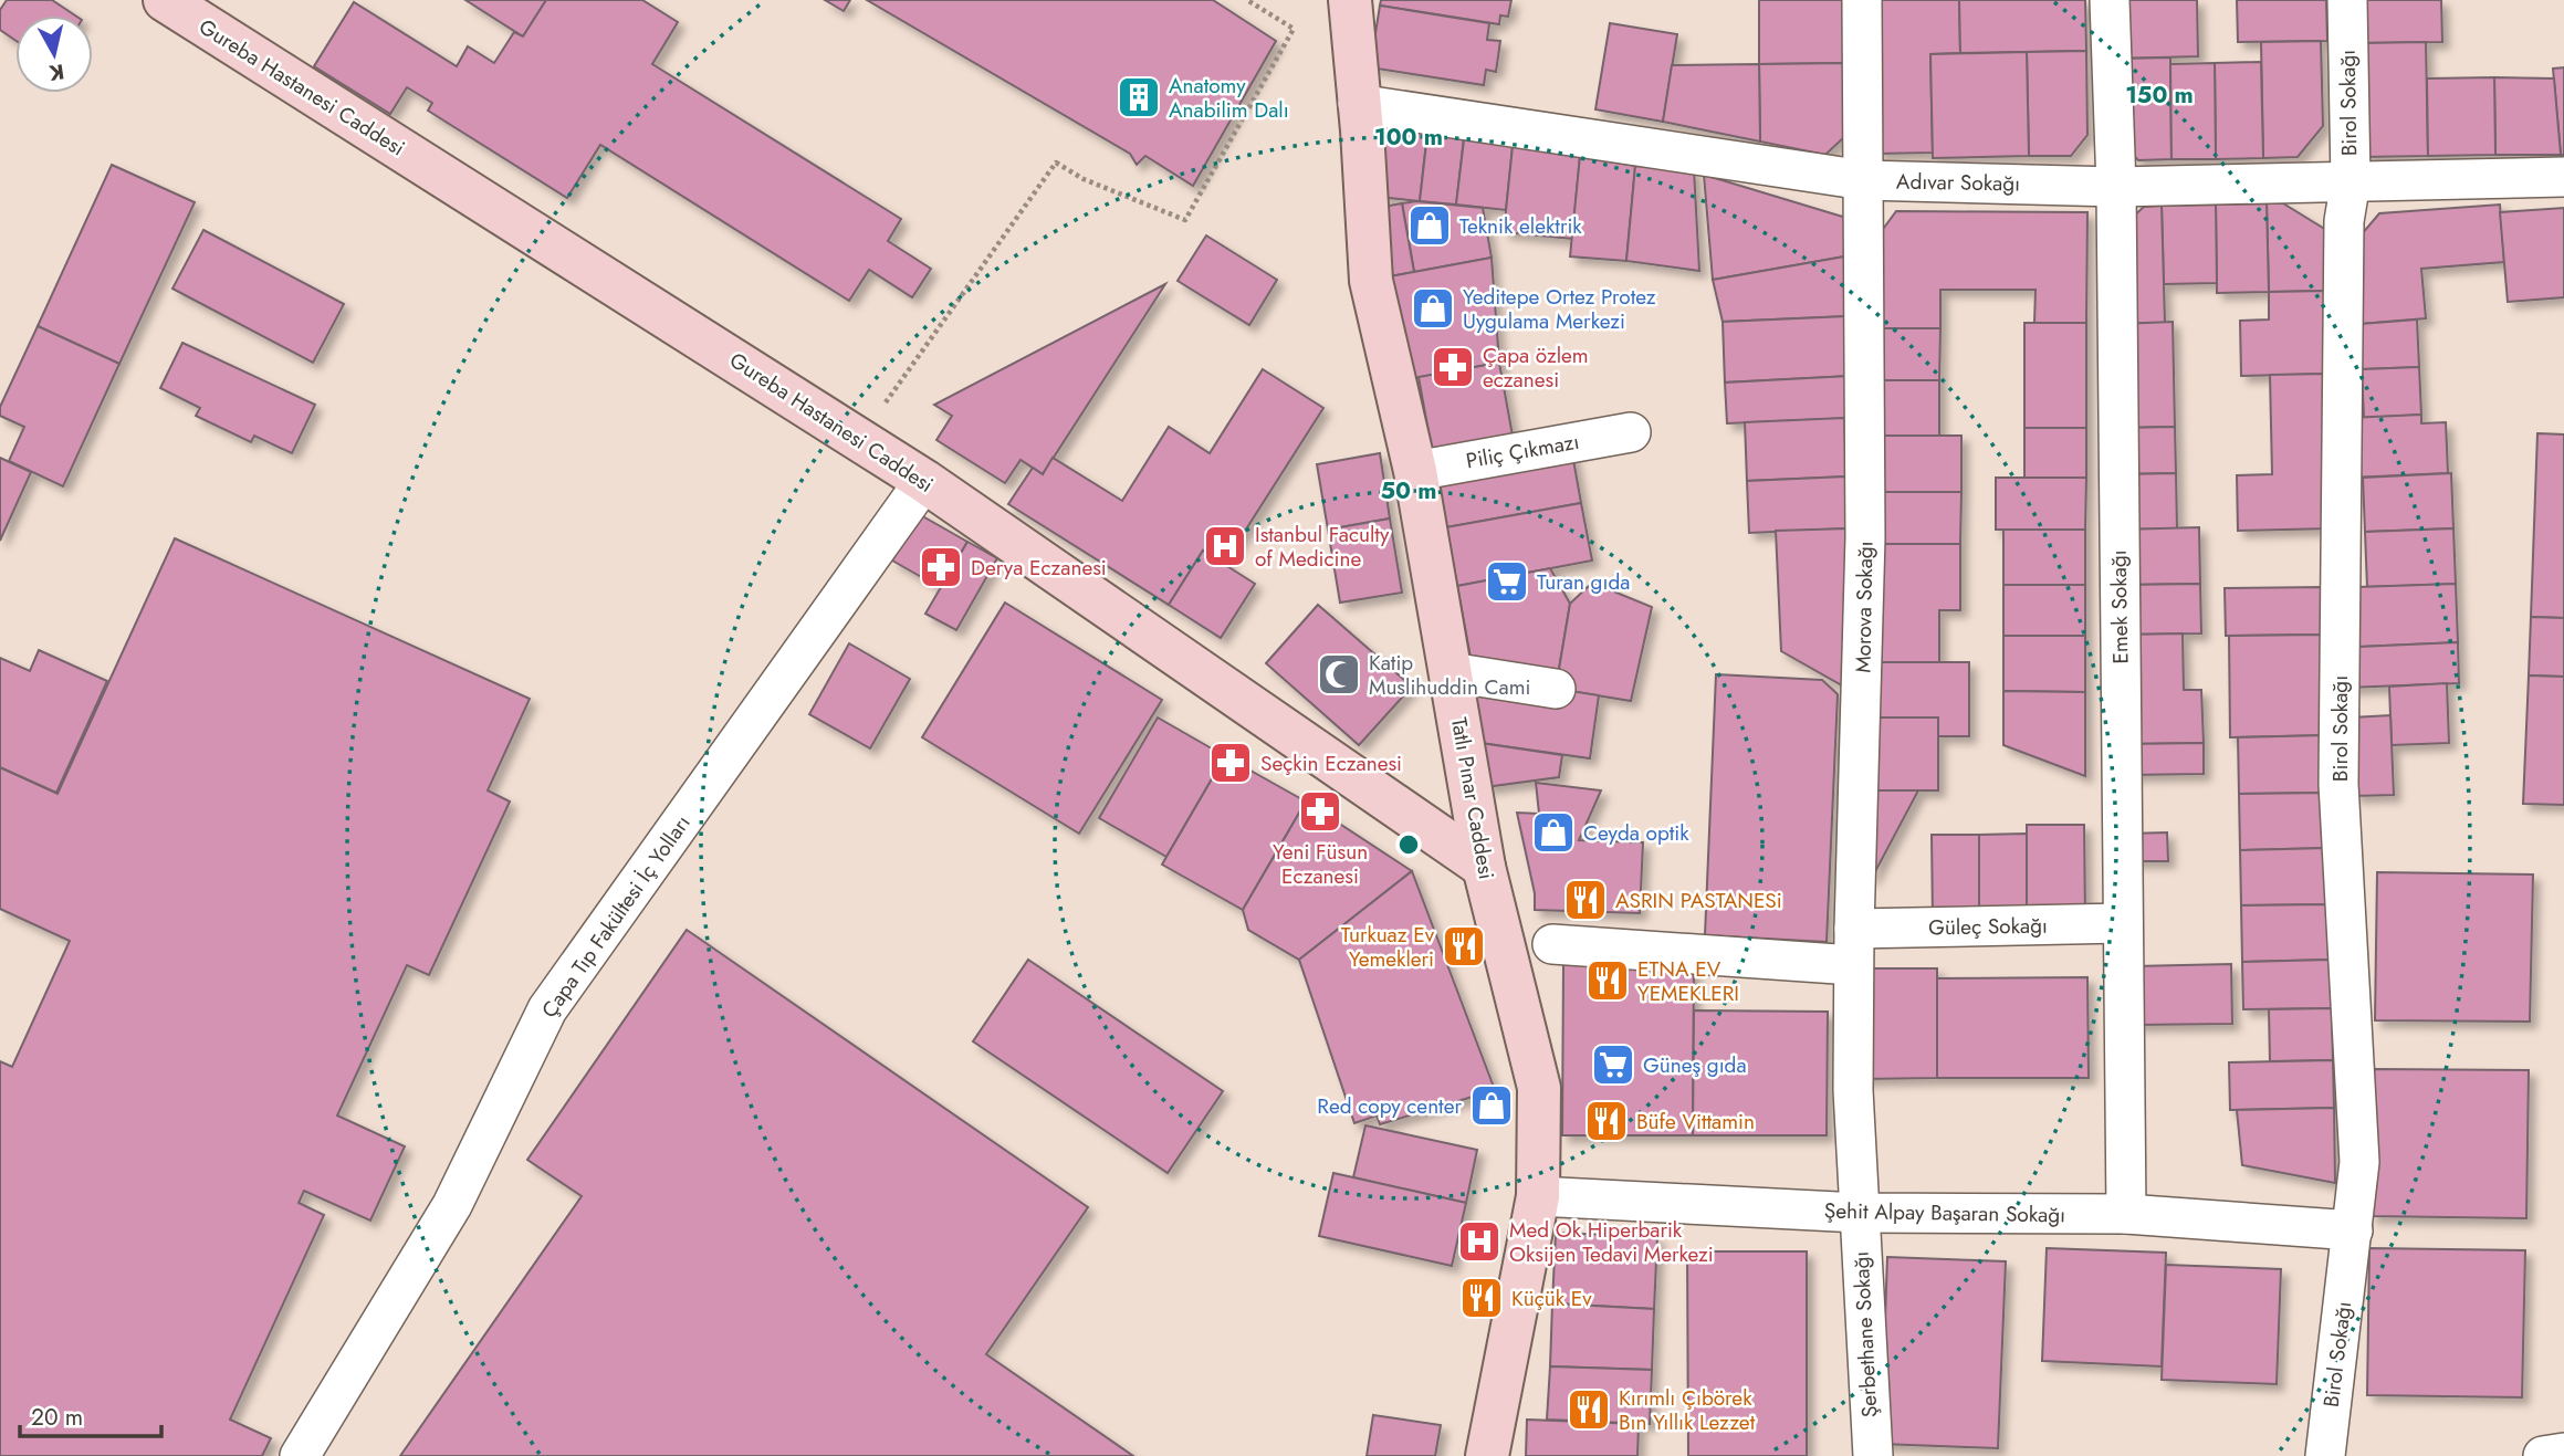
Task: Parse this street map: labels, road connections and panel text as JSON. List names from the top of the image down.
{
  "streets": {
    "street": [
      "Gureba Hastanesi Caddesi",
      "Birol Sokağı",
      "Adıvar Sokağı",
      "Piliç Çıkmazı",
      "Morova Sokağı",
      "Emek Sokağı",
      "Tatlı Pınar Caddesi",
      "Çapa Tıp Fakültesi İç Yolları",
      "Güleç Sokağı",
      "Şehit Alpay Başaran Sokağı",
      "Şerbethane Sokağı"
    ]
  },
  "crossings": [
    ["Gureba Hastanesi Caddesi", "Tatlı Pınar Caddesi"],
    ["Gureba Hastanesi Caddesi", "Çapa Tıp Fakültesi İç Yolları"],
    ["Birol Sokağı", "Adıvar Sokağı"],
    ["Birol Sokağı", "Şehit Alpay Başaran Sokağı"],
    ["Adıvar Sokağı", "Morova Sokağı"],
    ["Adıvar Sokağı", "Emek Sokağı"],
    ["Adıvar Sokağı", "Tatlı Pınar Caddesi"],
    ["Piliç Çıkmazı", "Tatlı Pınar Caddesi"],
    ["Morova Sokağı", "Güleç Sokağı"],
    ["Morova Sokağı", "Şehit Alpay Başaran Sokağı"],
    ["Morova Sokağı", "Şerbethane Sokağı"],
    ["Emek Sokağı", "Güleç Sokağı"],
    ["Emek Sokağı", "Şehit Alpay Başaran Sokağı"],
    ["Tatlı Pınar Caddesi", "Şehit Alpay Başaran Sokağı"],
    ["Şehit Alpay Başaran Sokağı", "Şerbethane Sokağı"]
  ],
  "places": {
    "building": ["Anatomy Anabilim Dalı"],
    "shop": [
      "Teknik elektrik",
      "Yeditepe Ortez Protez Uygulama Merkezi",
      "Ceyda optik",
      "Red copy center"
    ],
    "pharmacy": [
      "Çapa özlem eczanesi",
      "Derya Eczanesi",
      "Seçkin Eczanesi",
      "Yeni Füsun Eczanesi"
    ],
    "hospital": ["Istanbul Faculty of Medicine", "Med Ok Hiperbarik Oksijen Tedavi Merkezi"],
    "supermarket": ["Turan gıda", "Güneş gıda"],
    "mosque": ["Katip Muslihuddin Cami"],
    "restaurant": [
      "ASRIN PASTANESi",
      "Turkuaz Ev Yemekleri",
      "ETNA EV YEMEKLERI",
      "Büfe Vittamin",
      "Küçük Ev",
      "Kırımlı Çıbörek Bın Yıllık Lezzet"
    ]
  },
  "scale_bar": "20 m",
  "north": "bottom",
  "rings": ["150 m", "100 m", "50 m"]
}
